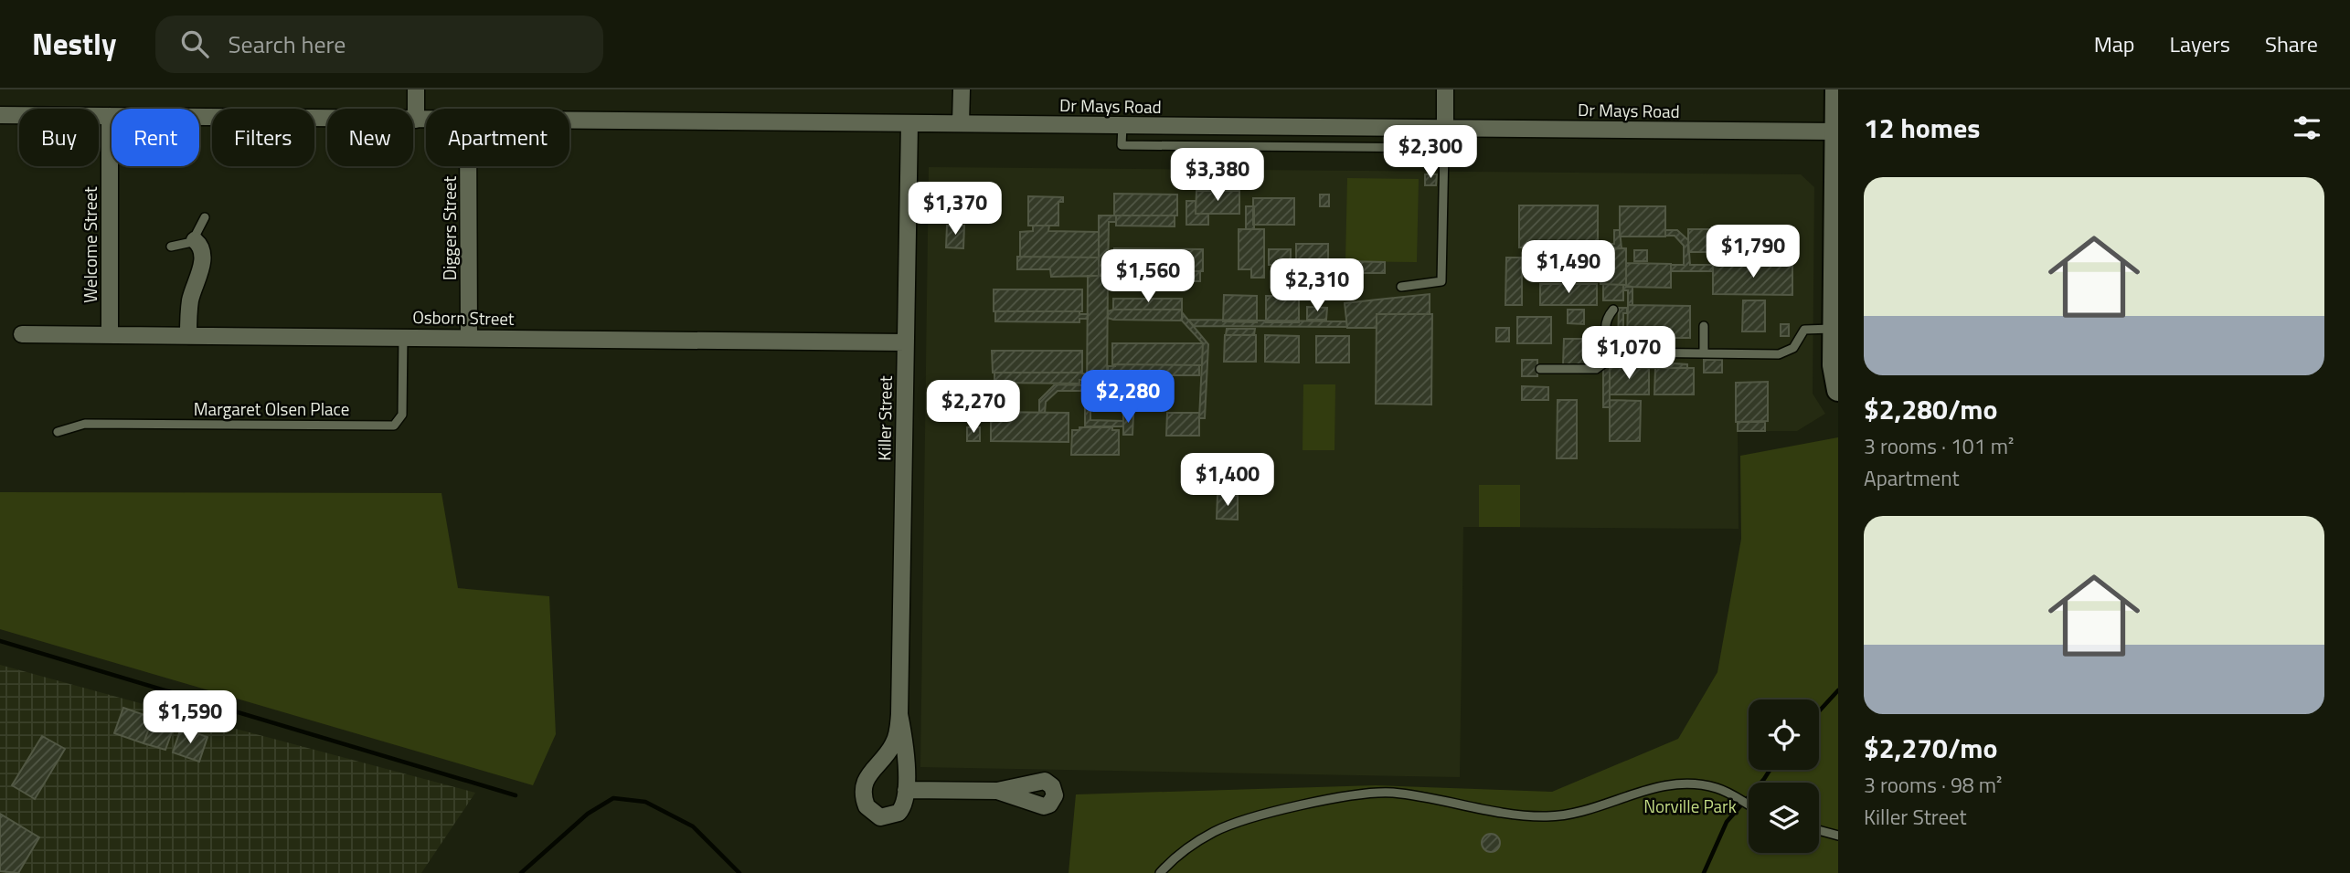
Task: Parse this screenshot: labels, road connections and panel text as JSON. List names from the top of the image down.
{
  "streets": {
    "street": [
      "Dr Mays Road",
      "Diggers Street",
      "Welcome Street",
      "Osborn Street",
      "Killer Street"
    ],
    "lane": ["Margaret Olsen Place"]
  },
  "crossings": [
    ["Dr Mays Road", "Welcome Street"],
    ["Dr Mays Road", "Killer Street"],
    ["Diggers Street", "Osborn Street"],
    ["Welcome Street", "Osborn Street"],
    ["Osborn Street", "Margaret Olsen Place"],
    ["Osborn Street", "Killer Street"]
  ],
  "parks": ["Norville Park"],
  "page": {
    "header": "Nestly",
    "search": "Search here",
    "nav": ["Map", "Layers", "Share"],
    "heading": "12 homes",
    "chip": [
      "Buy",
      "Rent",
      "Filters",
      "New",
      "Apartment"
    ],
    "price": [
      "$2,300",
      "$3,380",
      "$1,370",
      "$1,790",
      "$1,490",
      "$1,560",
      "$2,310",
      "$1,070",
      "$2,280",
      "$2,270",
      "$1,400",
      "$1,590"
    ],
    "list": [
      {
        "name": "$2,280/mo",
        "note": "3 rooms · 101 m² · Apartment"
      },
      {
        "name": "$2,270/mo",
        "note": "3 rooms · 98 m² · Killer Street"
      }
    ]
  }
}
